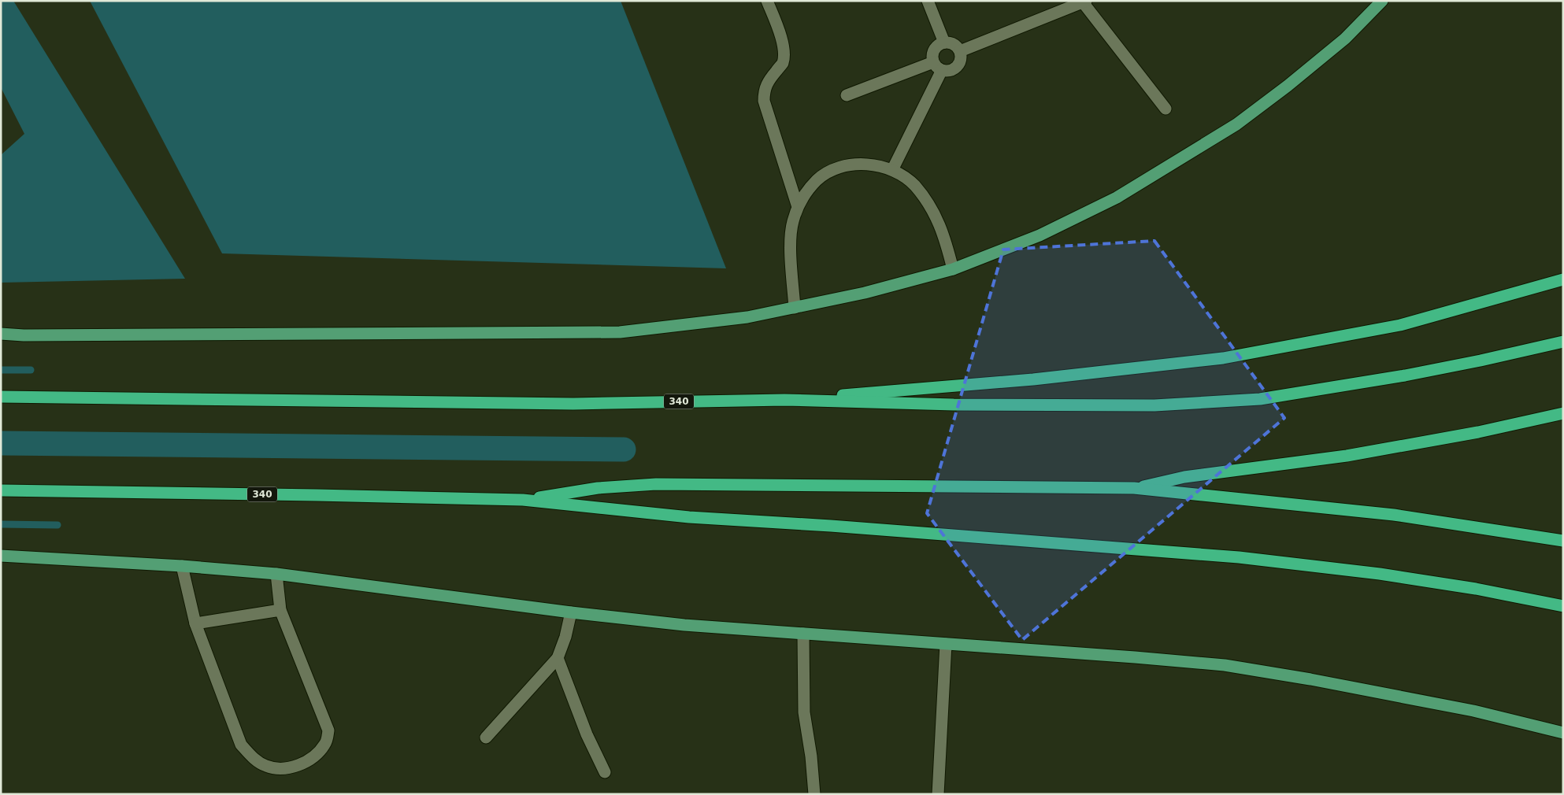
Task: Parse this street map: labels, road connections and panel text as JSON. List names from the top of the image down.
{
  "streets": {
    "highway": ["340"]
  }
}
